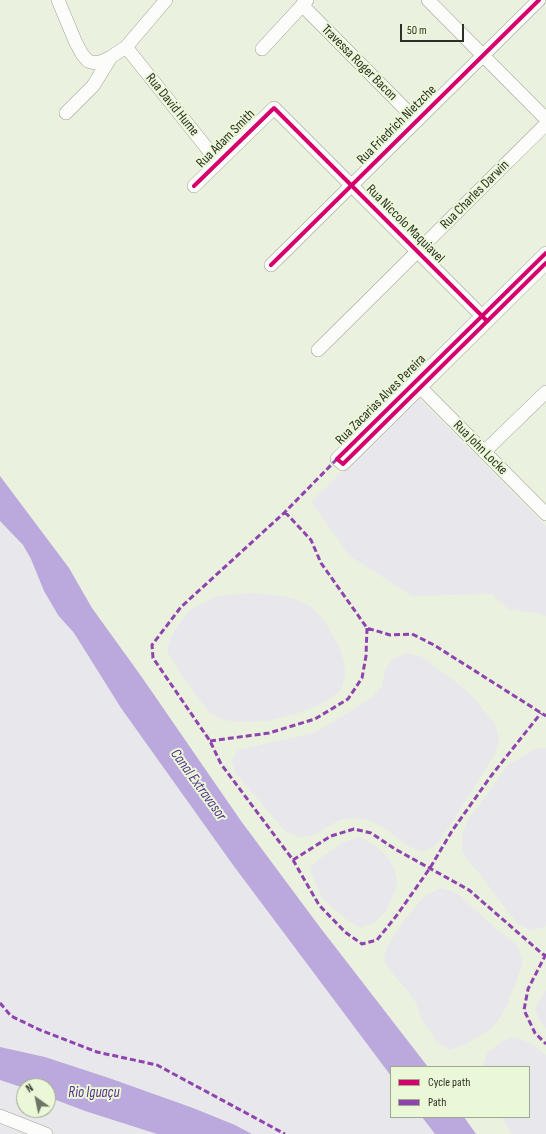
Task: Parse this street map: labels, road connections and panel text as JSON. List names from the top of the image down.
{
  "streets": {
    "street": [
      "Travessa Roger Bacon",
      "Rua David Hume",
      "Rua Friedrich Nietzche",
      "Rua Adam Smith",
      "Rua Charles Darwin",
      "Rua Niccolo Maquiavel",
      "Rua Zacarias Alves Pereira",
      "Rua John Locke"
    ]
  },
  "crossings": [
    ["Travessa Roger Bacon", "Rua Friedrich Nietzche"],
    ["Rua David Hume", "Rua Adam Smith"],
    ["Rua Friedrich Nietzche", "Rua Niccolo Maquiavel"],
    ["Rua Adam Smith", "Rua Niccolo Maquiavel"],
    ["Rua Charles Darwin", "Rua Niccolo Maquiavel"],
    ["Rua Niccolo Maquiavel", "Rua Zacarias Alves Pereira"],
    ["Rua Zacarias Alves Pereira", "Rua John Locke"]
  ],
  "water": ["Canal Extravasor", "Rio Iguaçu"],
  "legend": ["Cycle path", "Path"],
  "scale_bar": "50 m",
  "north": "top left"
}
